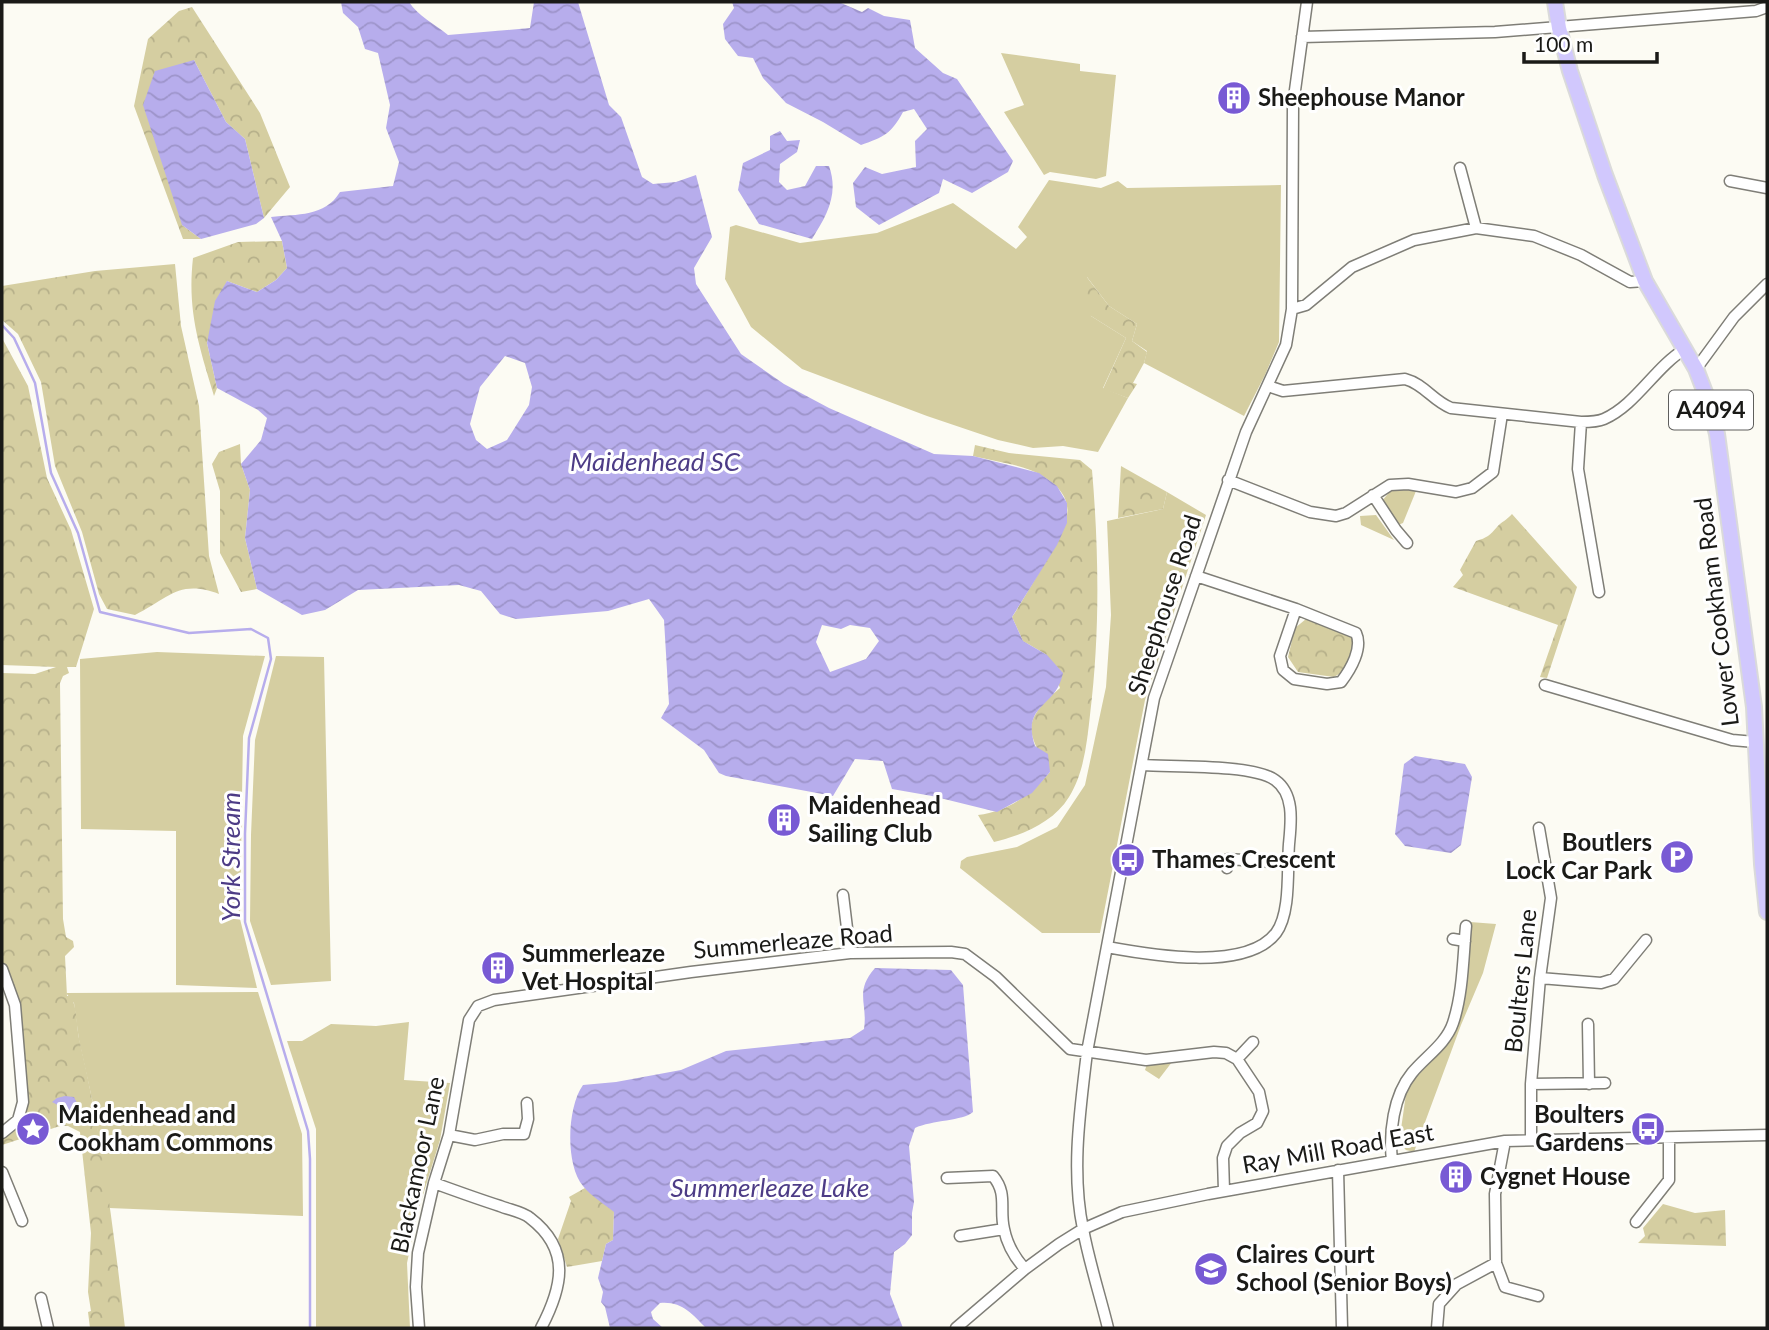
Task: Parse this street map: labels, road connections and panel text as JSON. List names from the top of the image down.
{
  "streets": {
    "main road": ["A4094", "Lower Cookham Road"],
    "street": [
      "Sheephouse Road",
      "Summerleaze Road",
      "Boulters Lane",
      "Ray Mill Road East",
      "Blackamoor Lane"
    ]
  },
  "crossings": [
    ["Sheephouse Road", "Summerleaze Road"],
    ["Sheephouse Road", "Ray Mill Road East"],
    ["Summerleaze Road", "Blackamoor Lane"],
    ["Boulters Lane", "Ray Mill Road East"]
  ],
  "water": ["Maidenhead SC", "York Stream", "Summerleaze Lake"],
  "places": {
    "building": [
      "Sheephouse Manor",
      "Maidenhead Sailing Club",
      "Summerleaze Vet Hospital",
      "Cygnet House"
    ],
    "parking": ["Boutlers Lock Car Park"],
    "bus stop": ["Thames Crescent", "Boulters Gardens"],
    "place": ["Maidenhead and Cookham Commons"],
    "school or university": ["Claires Court School (Senior Boys)"]
  },
  "scale_bar": "100 m"
}
